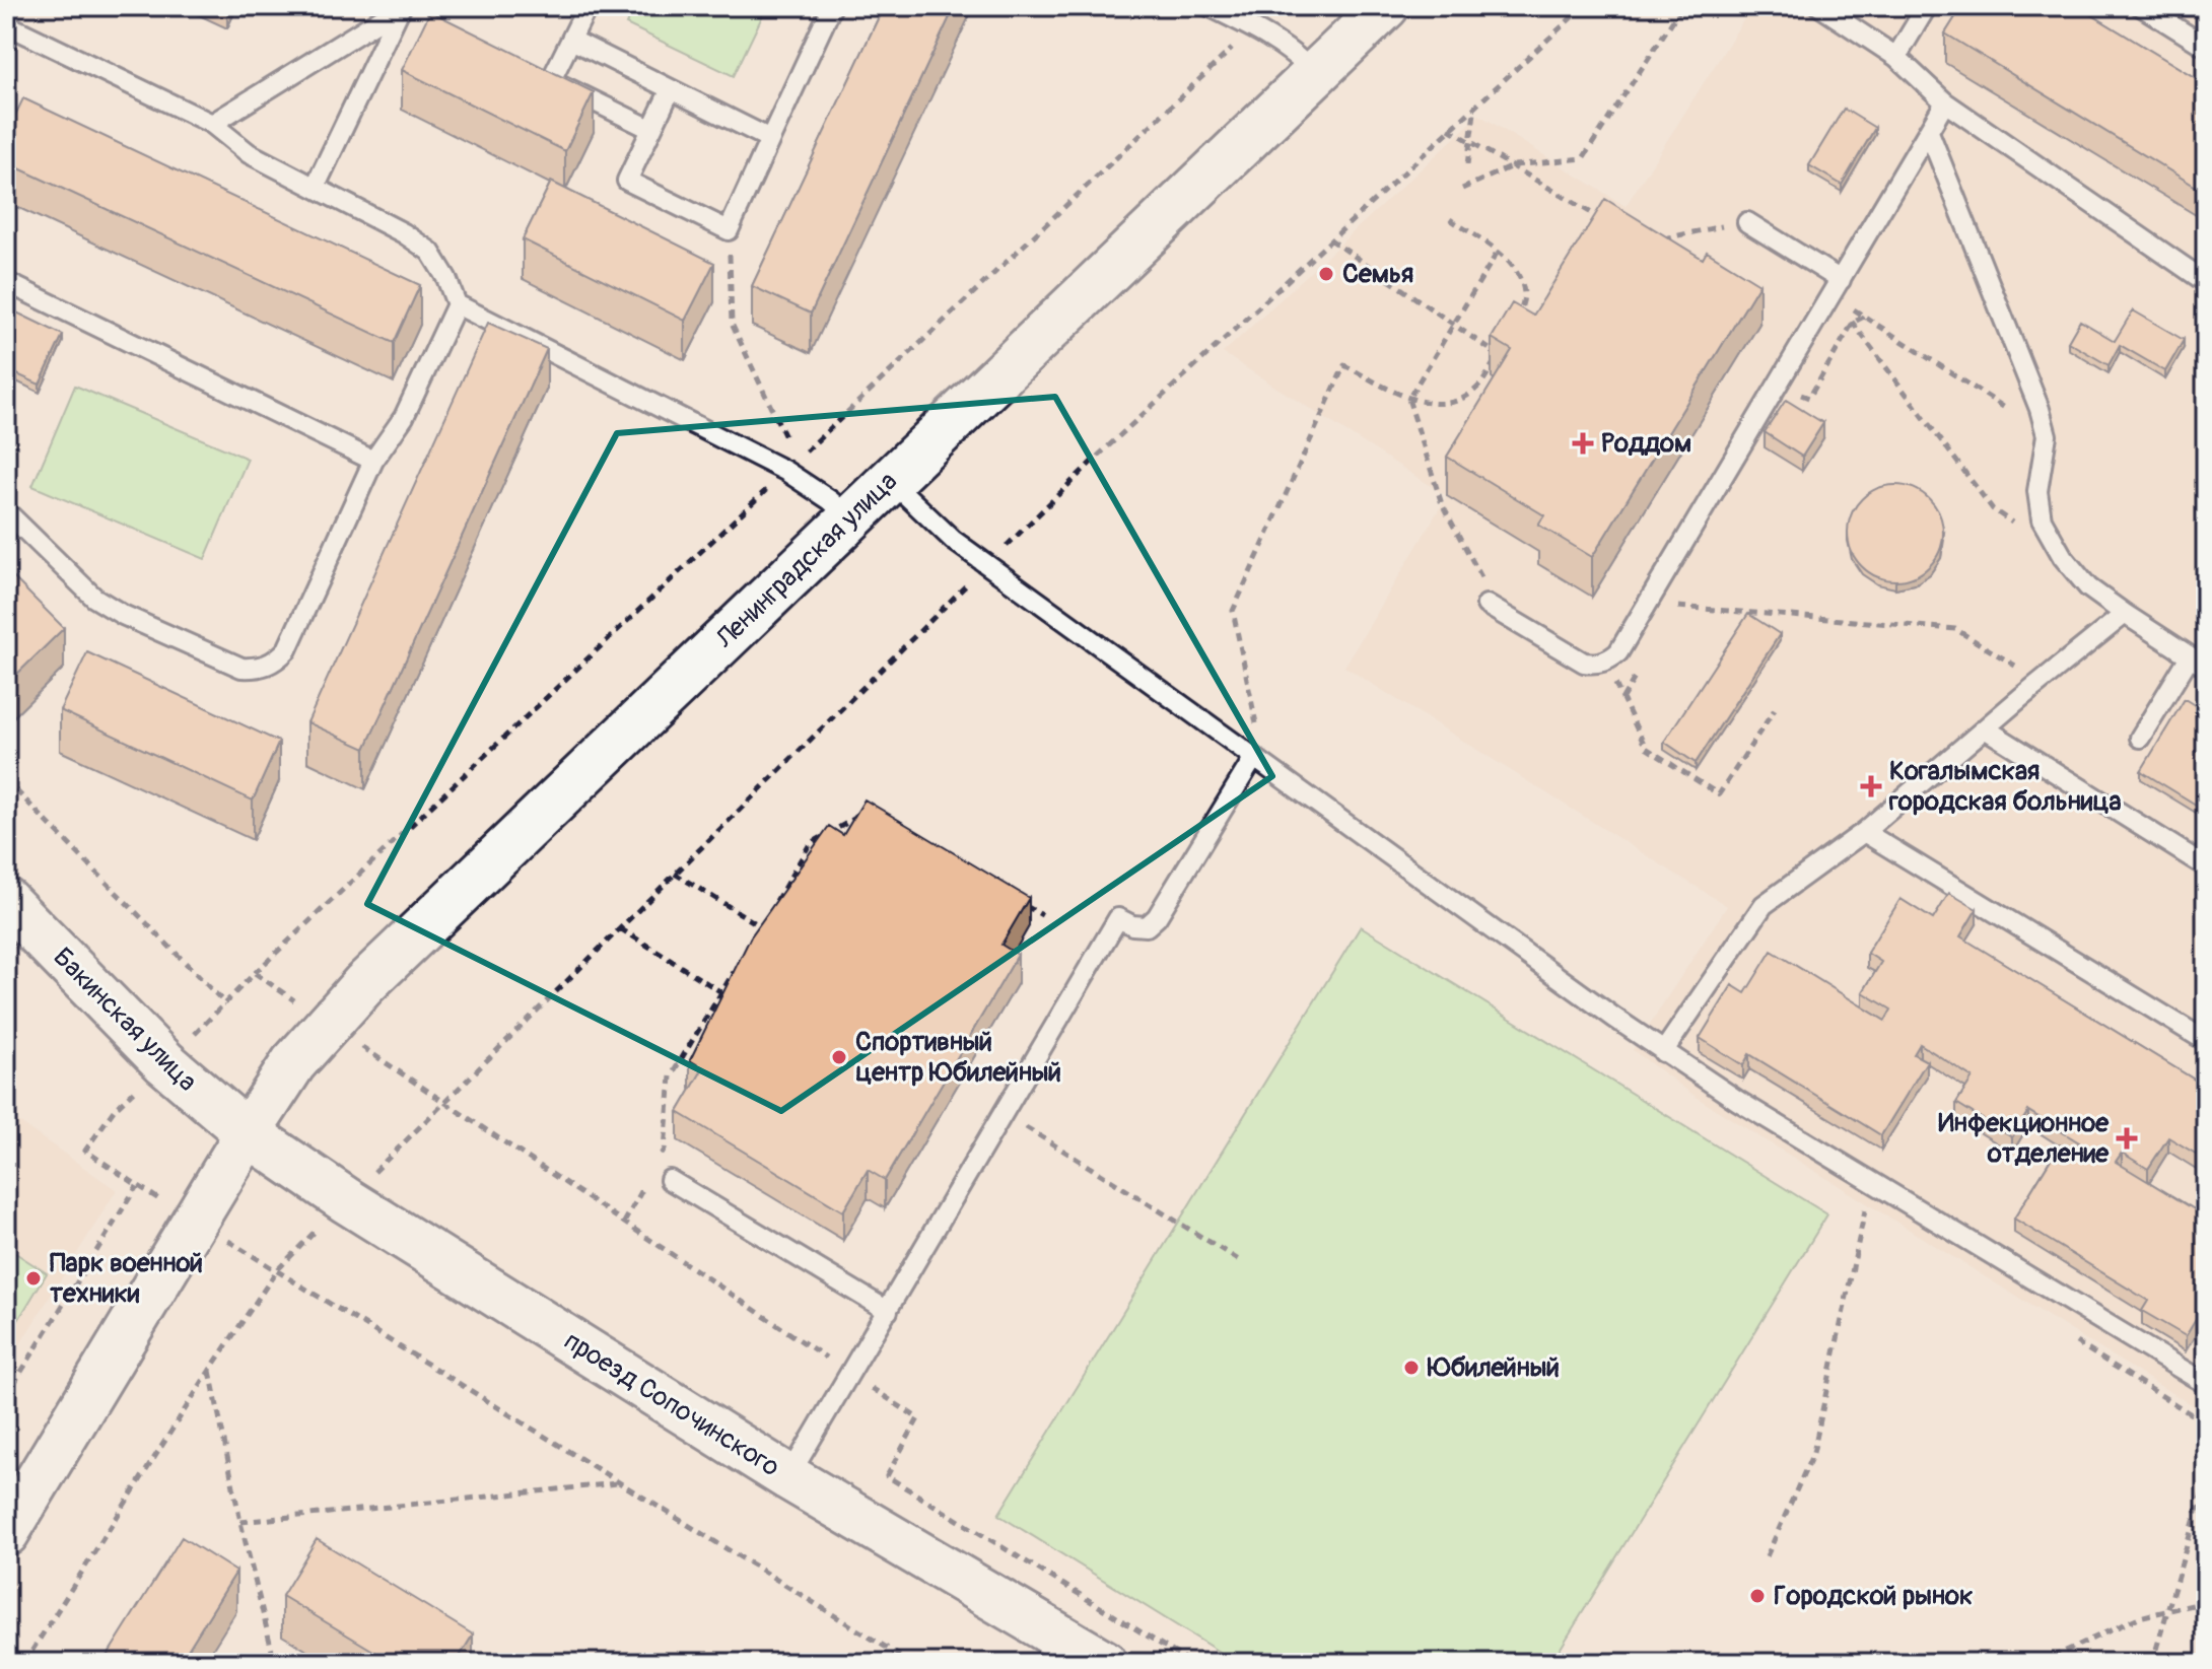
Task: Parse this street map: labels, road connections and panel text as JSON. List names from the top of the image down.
{
  "streets": {
    "street": ["Ленинградская улица", "Бакинская улица", "проезд Сопочинского"]
  },
  "crossings": [
    ["Ленинградская улица", "Бакинская улица"],
    ["Ленинградская улица", "проезд Сопочинского"],
    ["Бакинская улица", "проезд Сопочинского"]
  ],
  "places": {
    "other": [
      "Семья",
      "Спортивный центр Юбилейный",
      "Парк военной техники",
      "Юбилейный",
      "Городской рынок"
    ],
    "health": ["Роддом", "Когалымская городская больница", "Инфекционное отделение"]
  }
}
